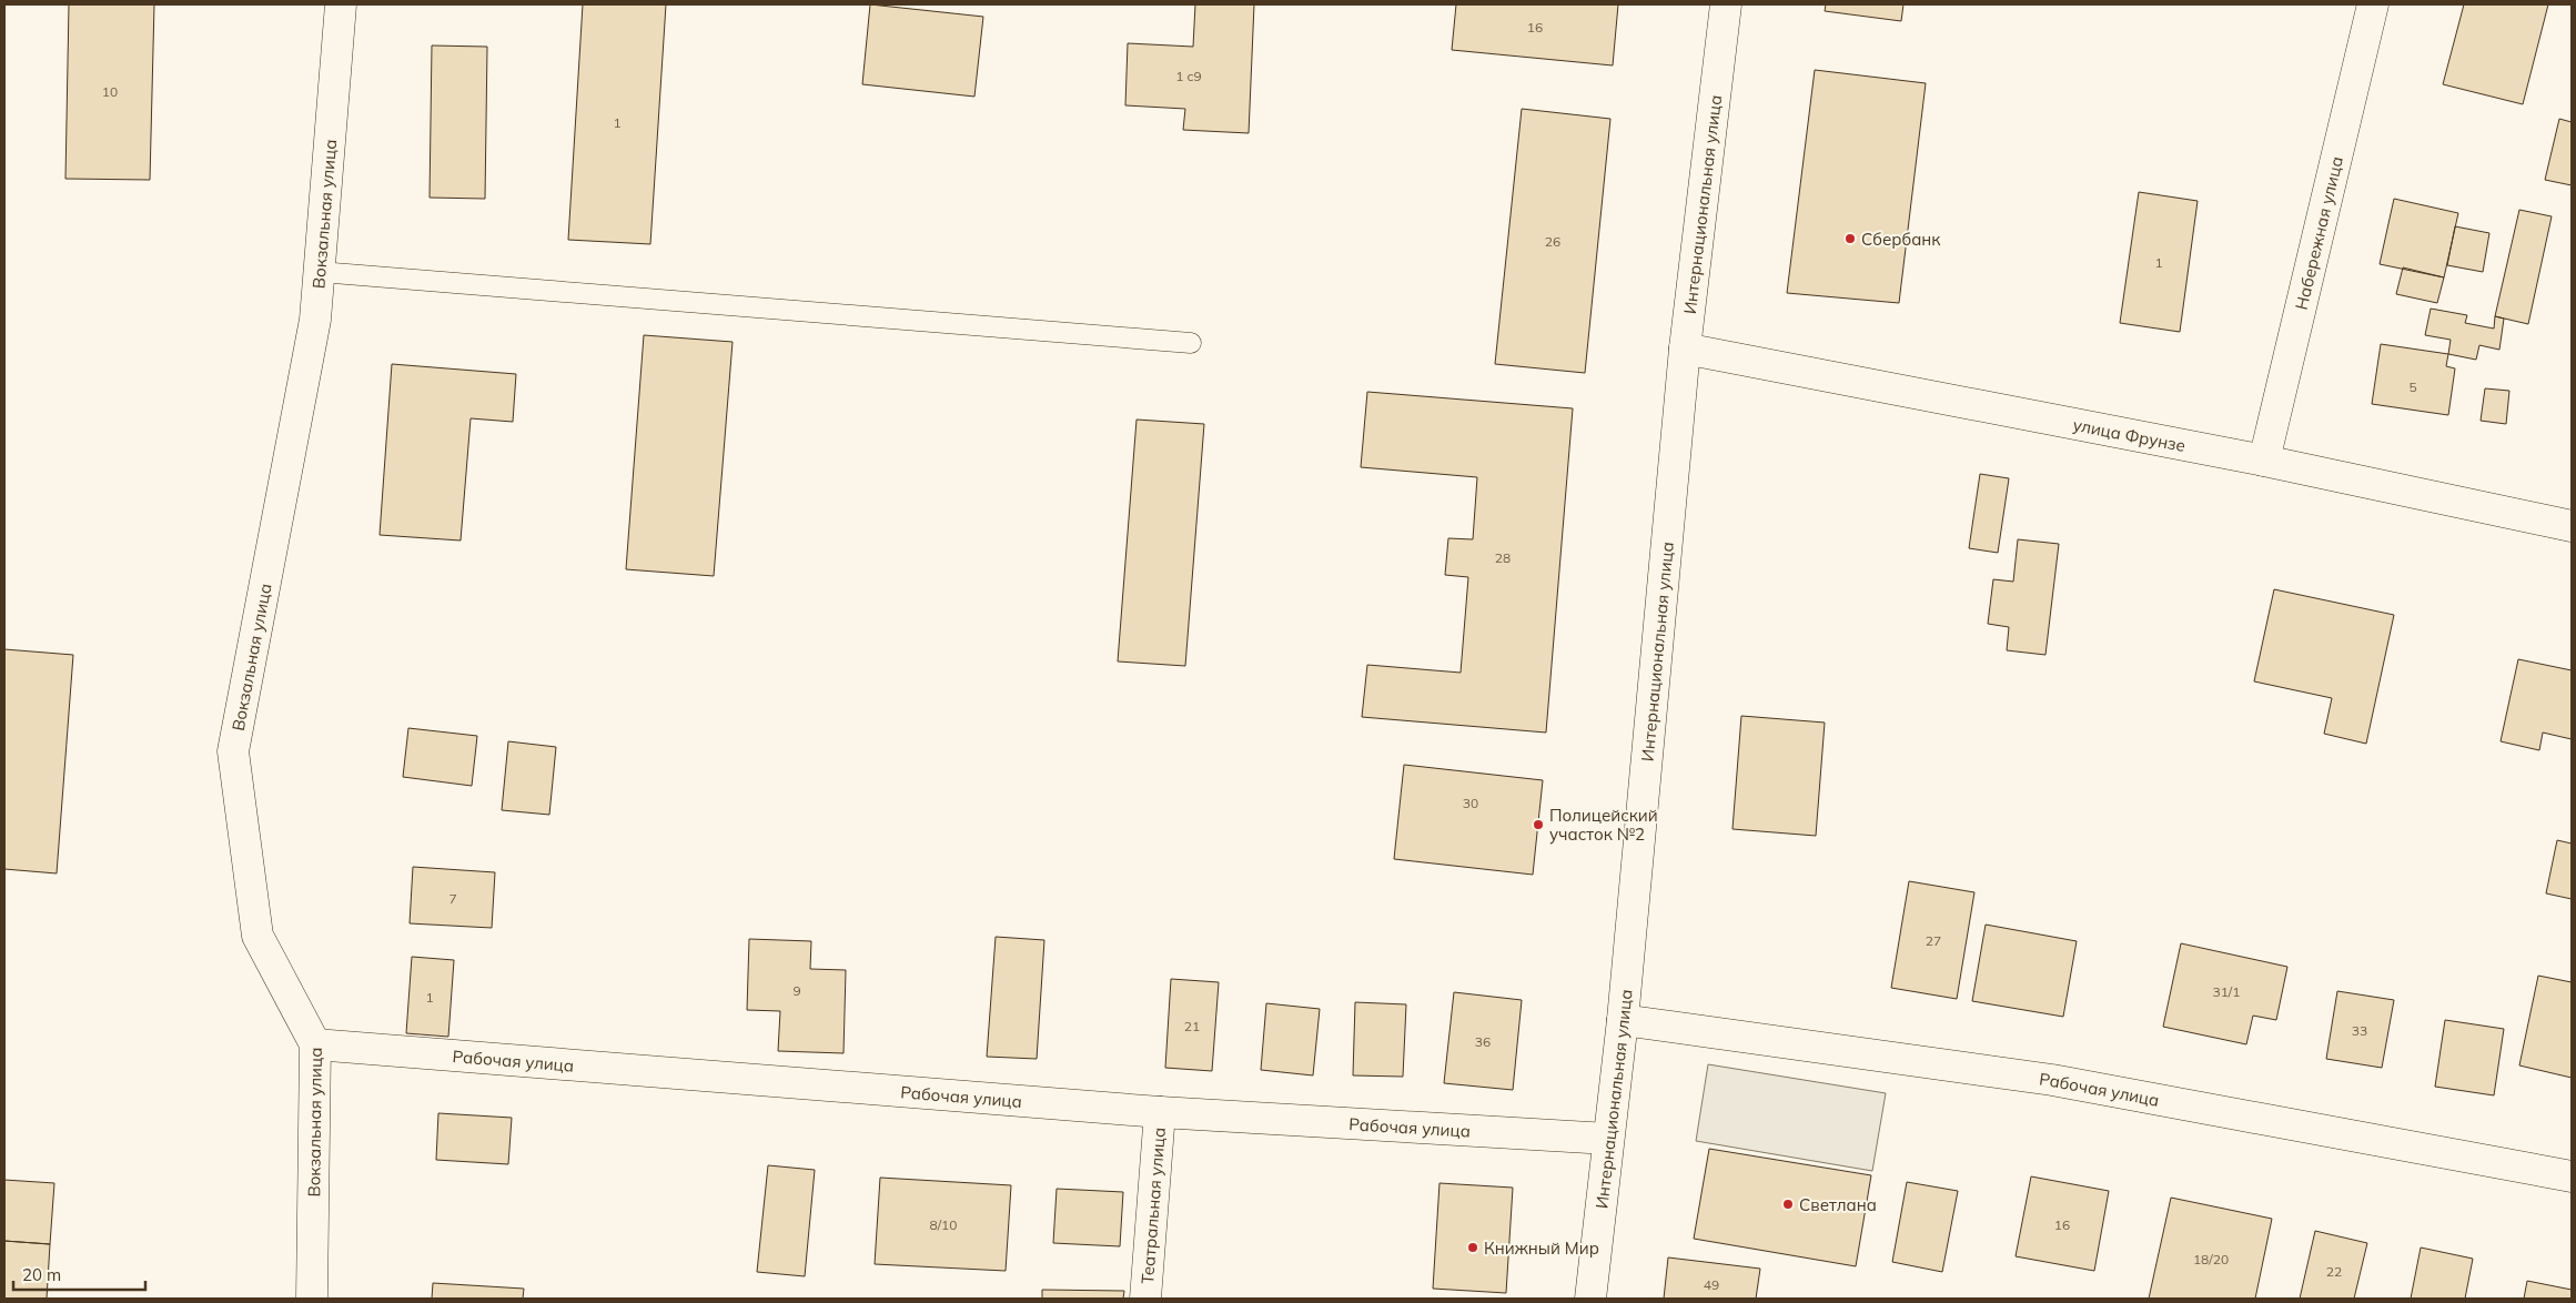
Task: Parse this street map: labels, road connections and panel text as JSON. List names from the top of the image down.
{
  "streets": {
    "street": [
      "Интернациональная улица",
      "Вокзальная улица",
      "Набережная улица",
      "улица Фрунзе",
      "Рабочая улица",
      "Театральная улица"
    ]
  },
  "crossings": [
    ["Интернациональная улица", "улица Фрунзе"],
    ["Интернациональная улица", "Рабочая улица"],
    ["Вокзальная улица", "Рабочая улица"],
    ["Набережная улица", "улица Фрунзе"],
    ["Рабочая улица", "Театральная улица"]
  ],
  "places": [
    "Сбербанк",
    "Полицейский участок №2",
    "Светлана",
    "Книжный Мир"
  ],
  "house_numbers": [
    "16",
    "1 с9",
    "10",
    "1",
    "26",
    "1",
    "5",
    "28",
    "30",
    "7",
    "27",
    "9",
    "31/1",
    "1",
    "21",
    "33",
    "36",
    "8/10",
    "16",
    "18/20",
    "22",
    "49"
  ],
  "scale_bar": "20 m"
}
